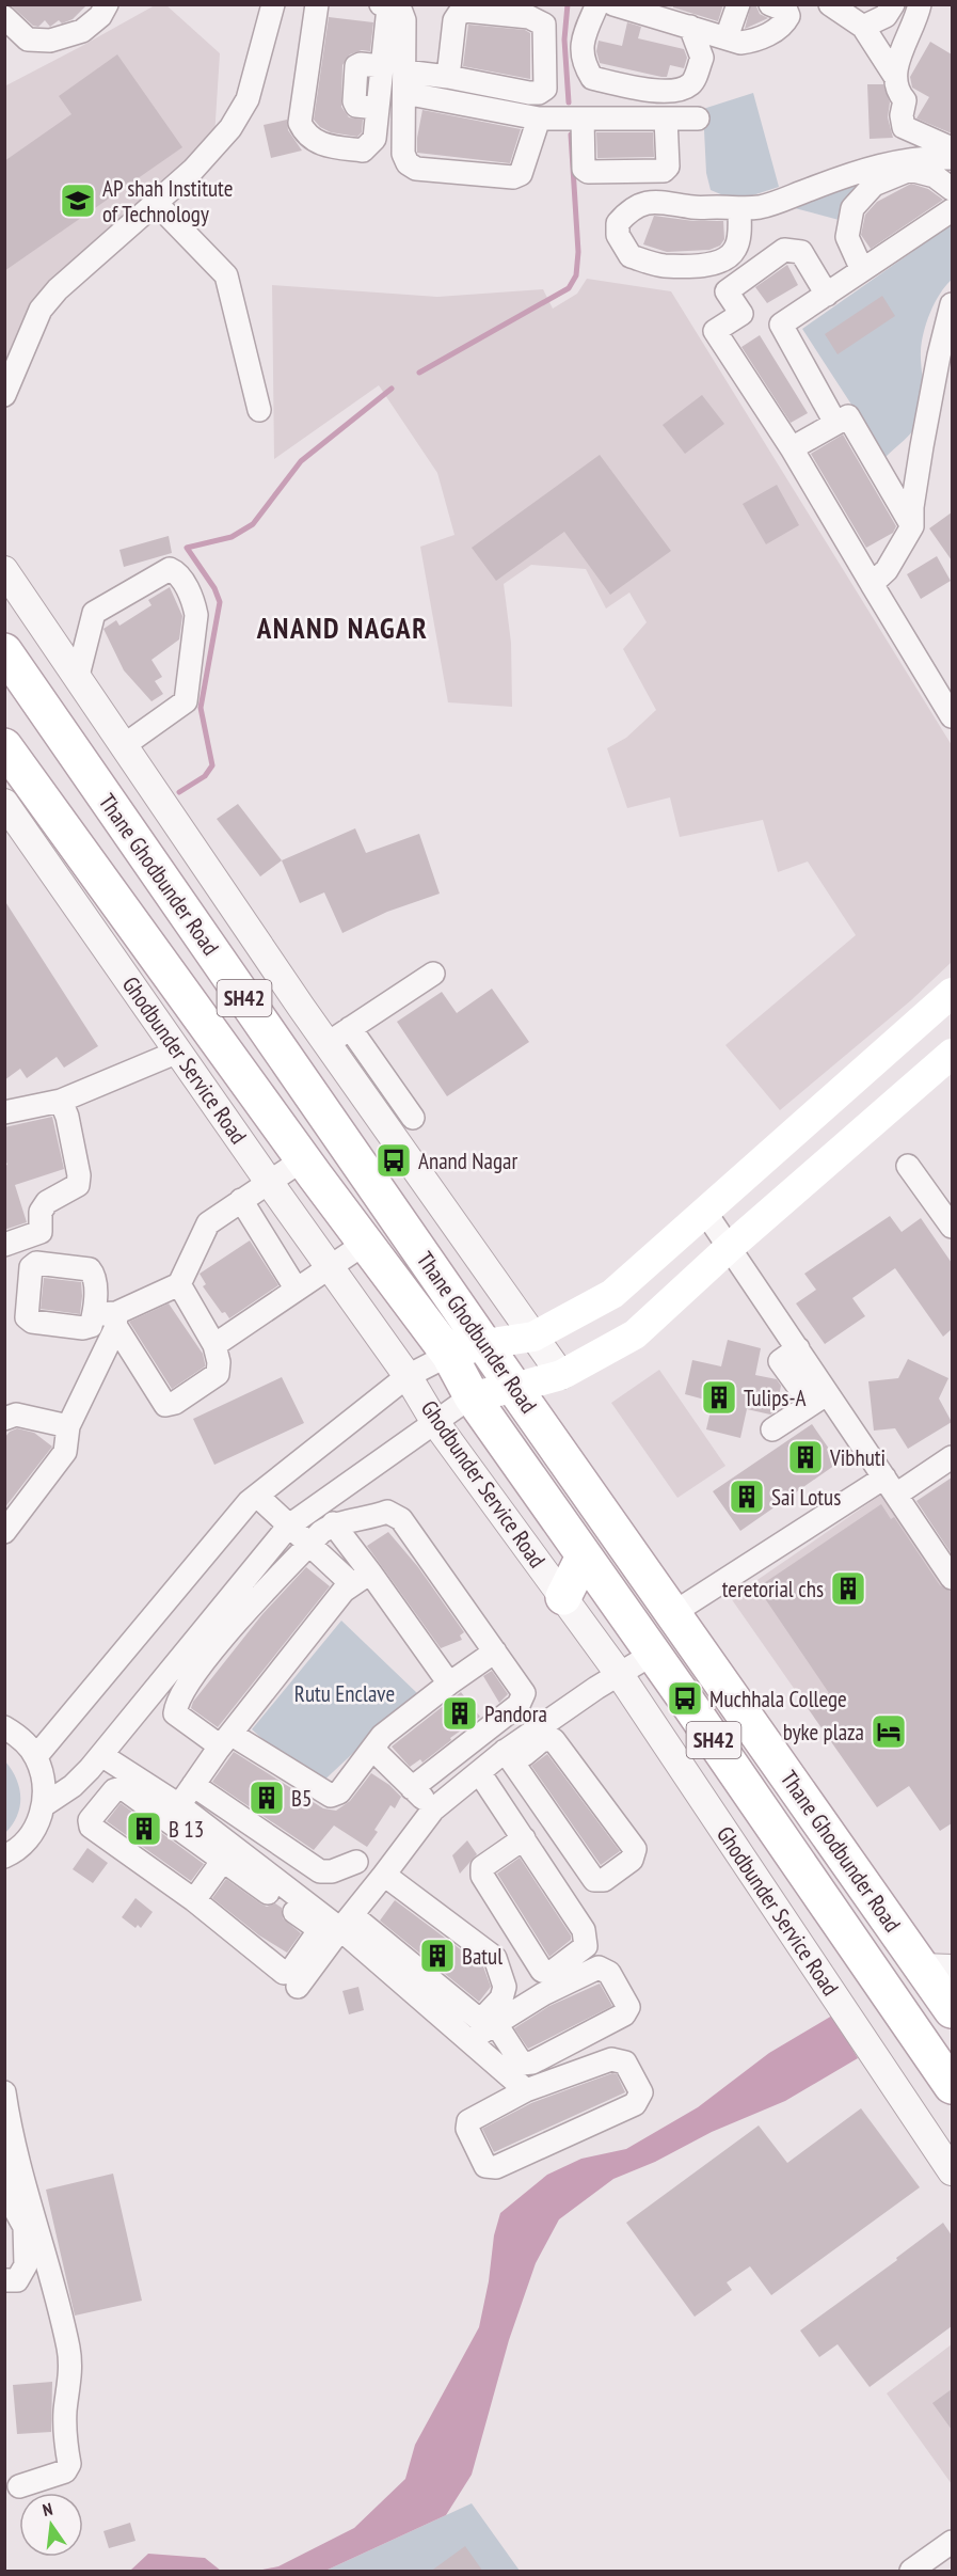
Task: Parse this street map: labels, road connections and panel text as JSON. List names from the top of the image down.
{
  "streets": {
    "main road": ["Thane Ghodbunder Road", "SH42"],
    "street": ["Ghodbunder Service Road"]
  },
  "districts": ["ANAND NAGAR"],
  "parks": ["Rutu Enclave"],
  "places": {
    "school or university": ["AP shah Institute of Technology"],
    "bus stop": ["Anand Nagar", "Muchhala College"],
    "building": [
      "Tulips-A",
      "Vibhuti",
      "Sai Lotus",
      "teretorial chs",
      "Pandora",
      "B5",
      "B 13",
      "Batul"
    ],
    "hotel": ["byke plaza"]
  },
  "north": "top"
}
